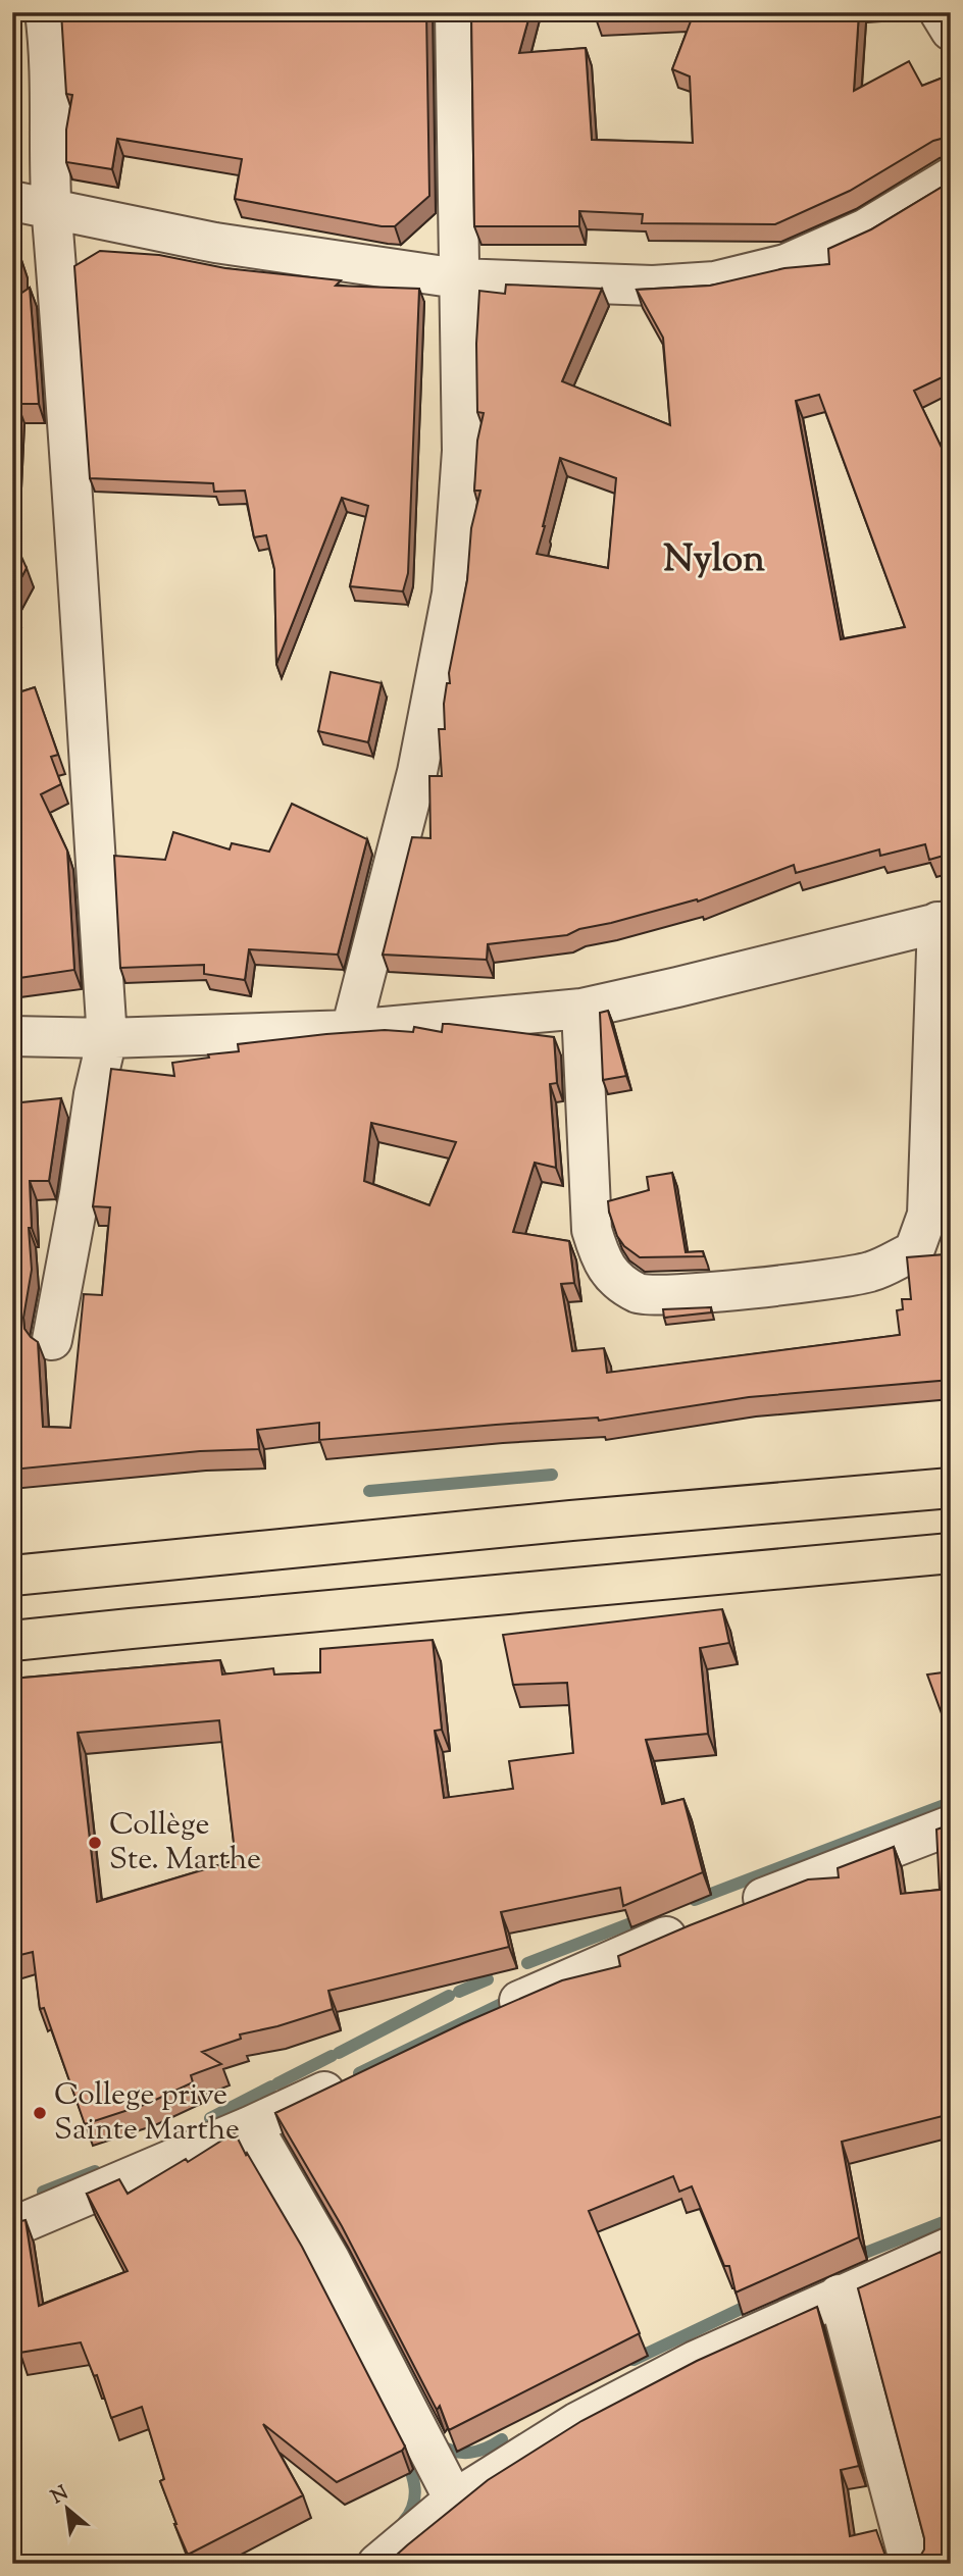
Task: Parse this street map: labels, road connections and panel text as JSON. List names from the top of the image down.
{
  "districts": ["Nylon"],
  "places": ["Collège Ste. Marthe", "College prive Sainte Marthe"],
  "north": "top left"
}
